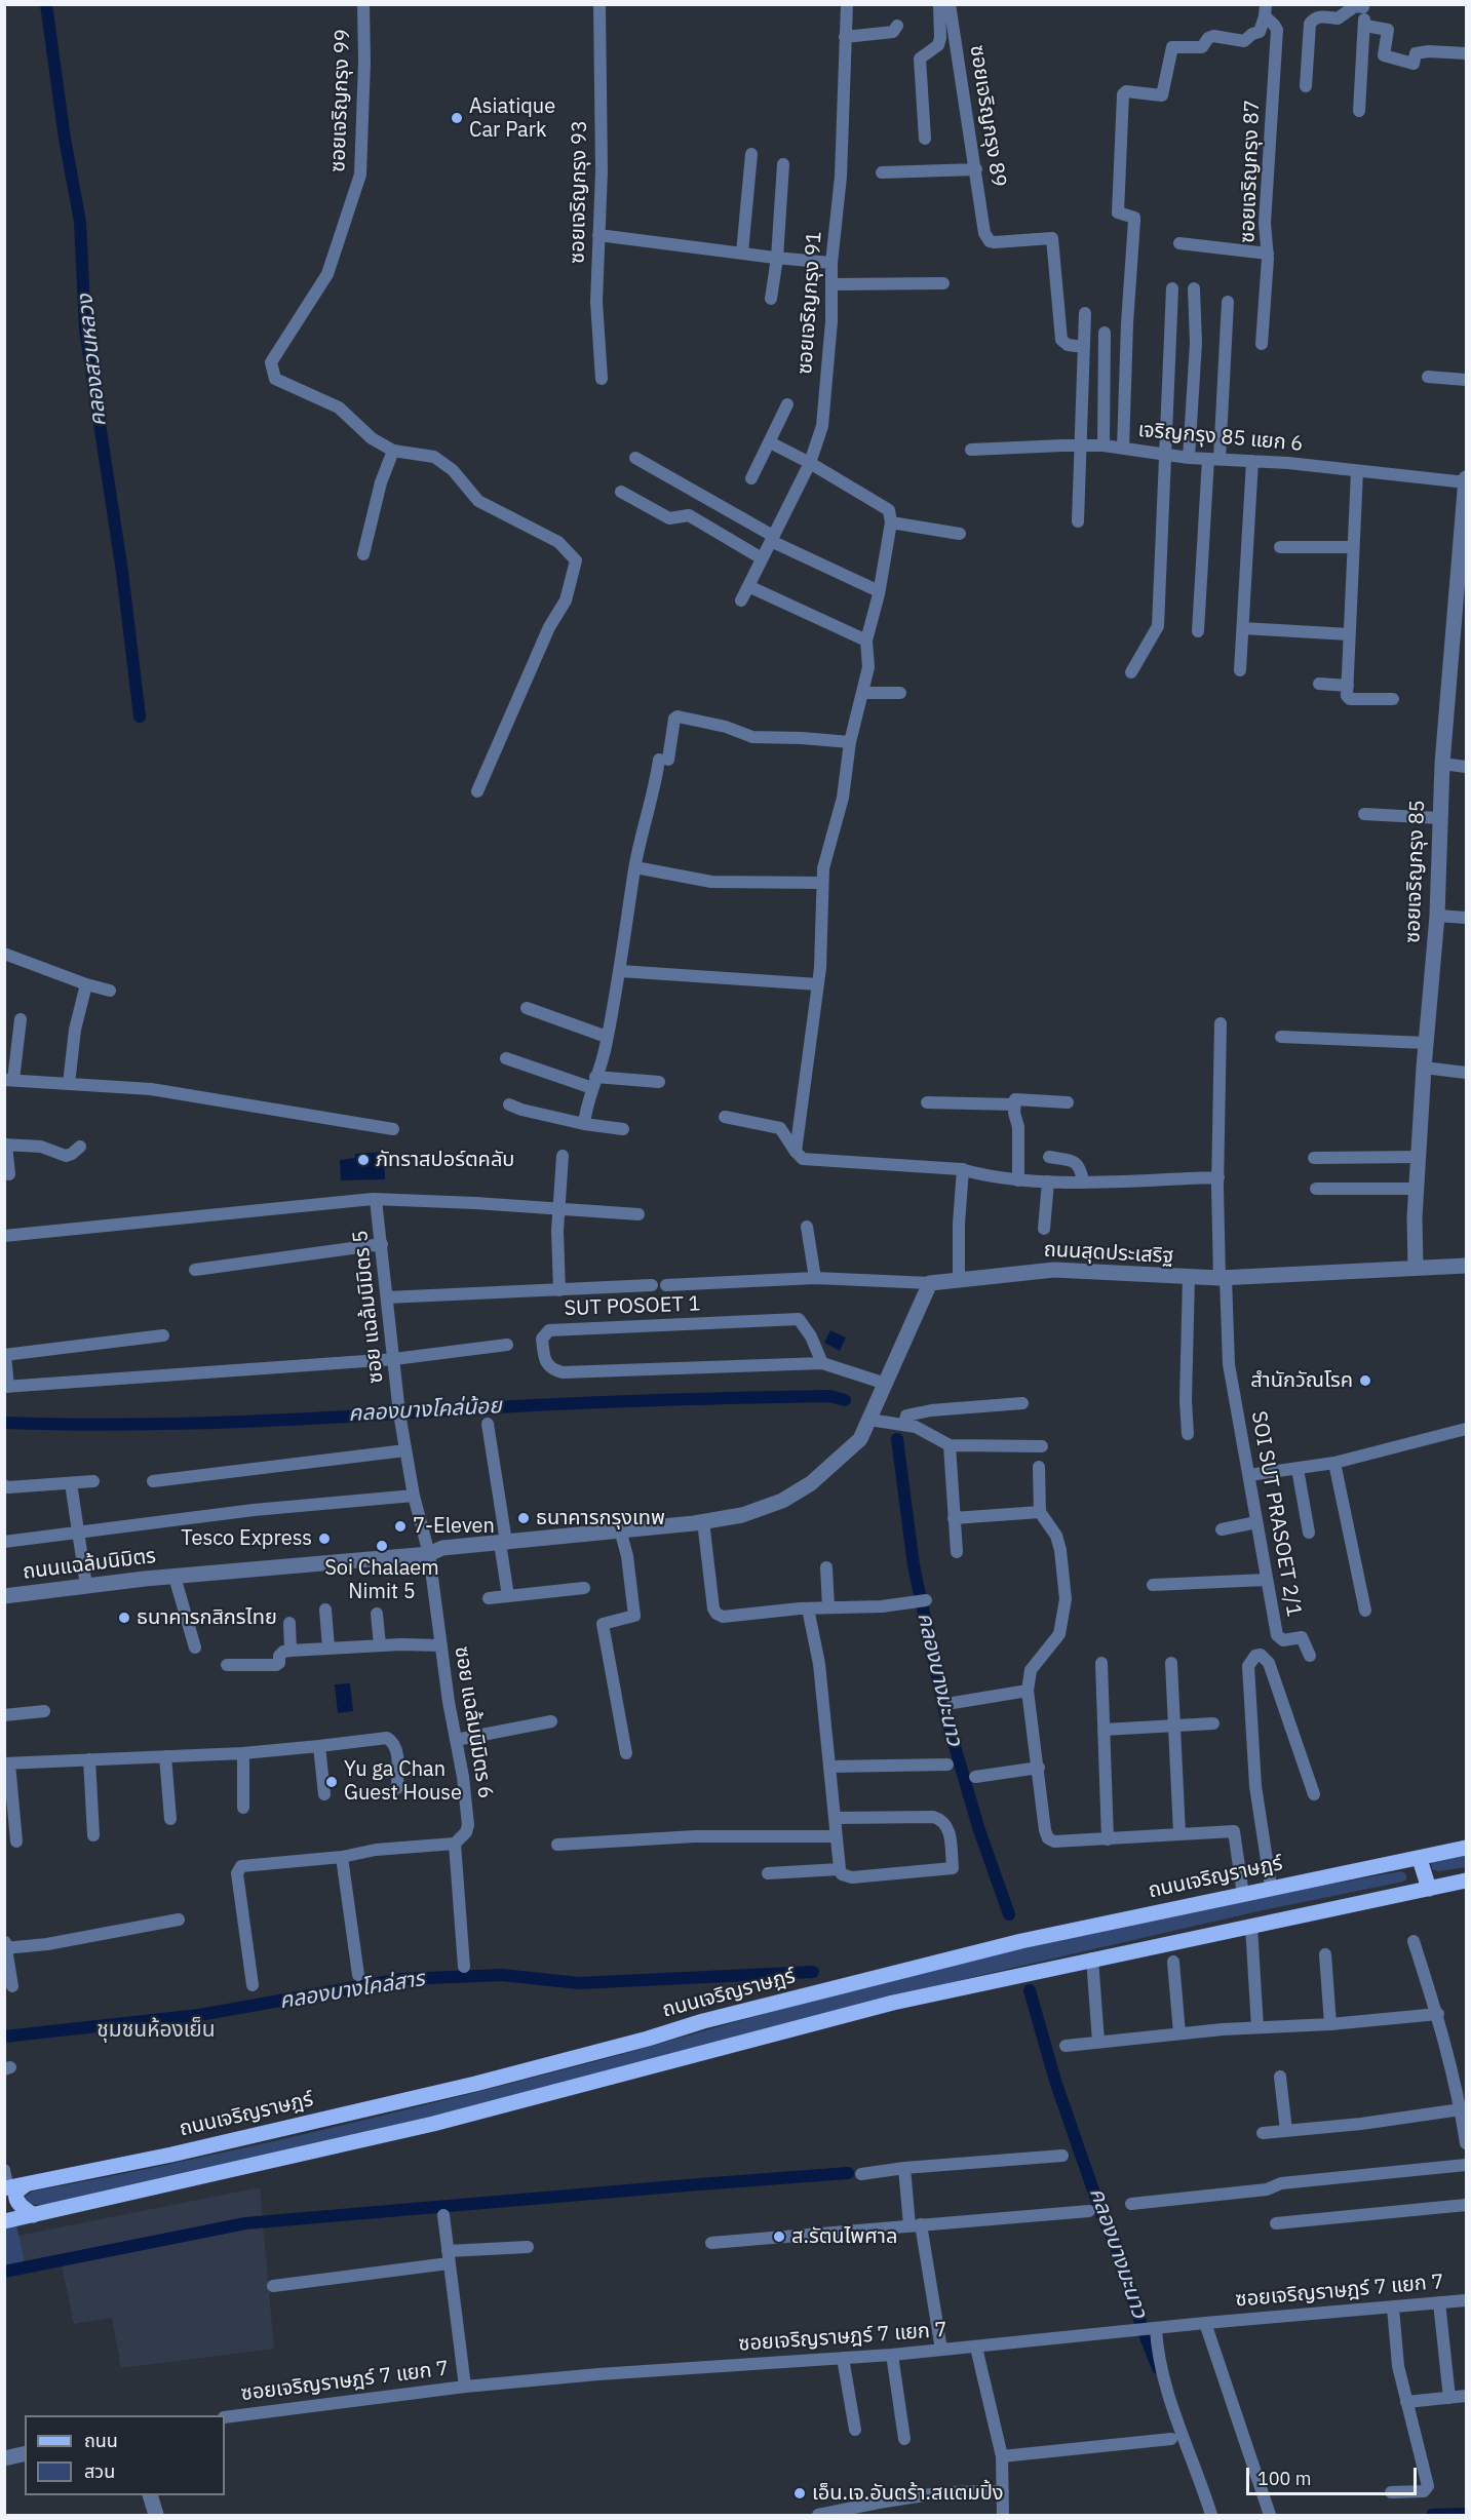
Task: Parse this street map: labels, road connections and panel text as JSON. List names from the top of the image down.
{
  "streets": {
    "main road": ["ถนนเจริญราษฎร์"],
    "street": [
      "ซอยเจริญกรุง 99",
      "ซอยเจริญกรุง 89",
      "ซอยเจริญกรุง 87",
      "ซอยเจริญกรุง 93",
      "ซอยเจริญกรุง 91",
      "เจริญกรุง 85 แยก 6",
      "ซอยเจริญกรุง 85",
      "ถนนสุดประเสริฐ",
      "ซอย แฉล้มนิมิตร 5",
      "SUT POSOET 1",
      "SOI SUT PRASOET 2/1",
      "ถนนแฉล้มนิมิตร",
      "ซอย แฉล้มนิมิตร 6",
      "ซอยเจริญราษฎร์ 7 แยก 7"
    ]
  },
  "crossings": [
    ["เจริญกรุง 85 แยก 6", "ซอยเจริญกรุง 85"],
    ["ซอยเจริญกรุง 85", "ถนนสุดประเสริฐ"],
    ["ถนนสุดประเสริฐ", "SOI SUT PRASOET 2/1"],
    ["ซอย แฉล้มนิมิตร 5", "ถนนแฉล้มนิมิตร"],
    ["ซอย แฉล้มนิมิตร 5", "ซอย แฉล้มนิมิตร 6"],
    ["ถนนแฉล้มนิมิตร", "ซอย แฉล้มนิมิตร 6"]
  ],
  "districts": ["ชุมชนห้องเย็น"],
  "water": [
    "คลองสวนหลวง",
    "คลองบางโคล่น้อย",
    "คลองบางมะนาว",
    "คลองบางโคล่สาร"
  ],
  "places": [
    "Asiatique Car Park",
    "ภัทราสปอร์ตคลับ",
    "สำนักวัณโรค",
    "ธนาคารกรุงเทพ",
    "7-Eleven",
    "Tesco Express",
    "Soi Chalaem Nimit 5",
    "ธนาคารกสิกรไทย",
    "Yu ga Chan Guest House",
    "ส.รัตนไพศาล",
    "เอ็น.เจ.อันตร้า.สแตมปิ้ง"
  ],
  "legend": ["ถนน", "สวน"],
  "scale_bar": "100 m"
}
